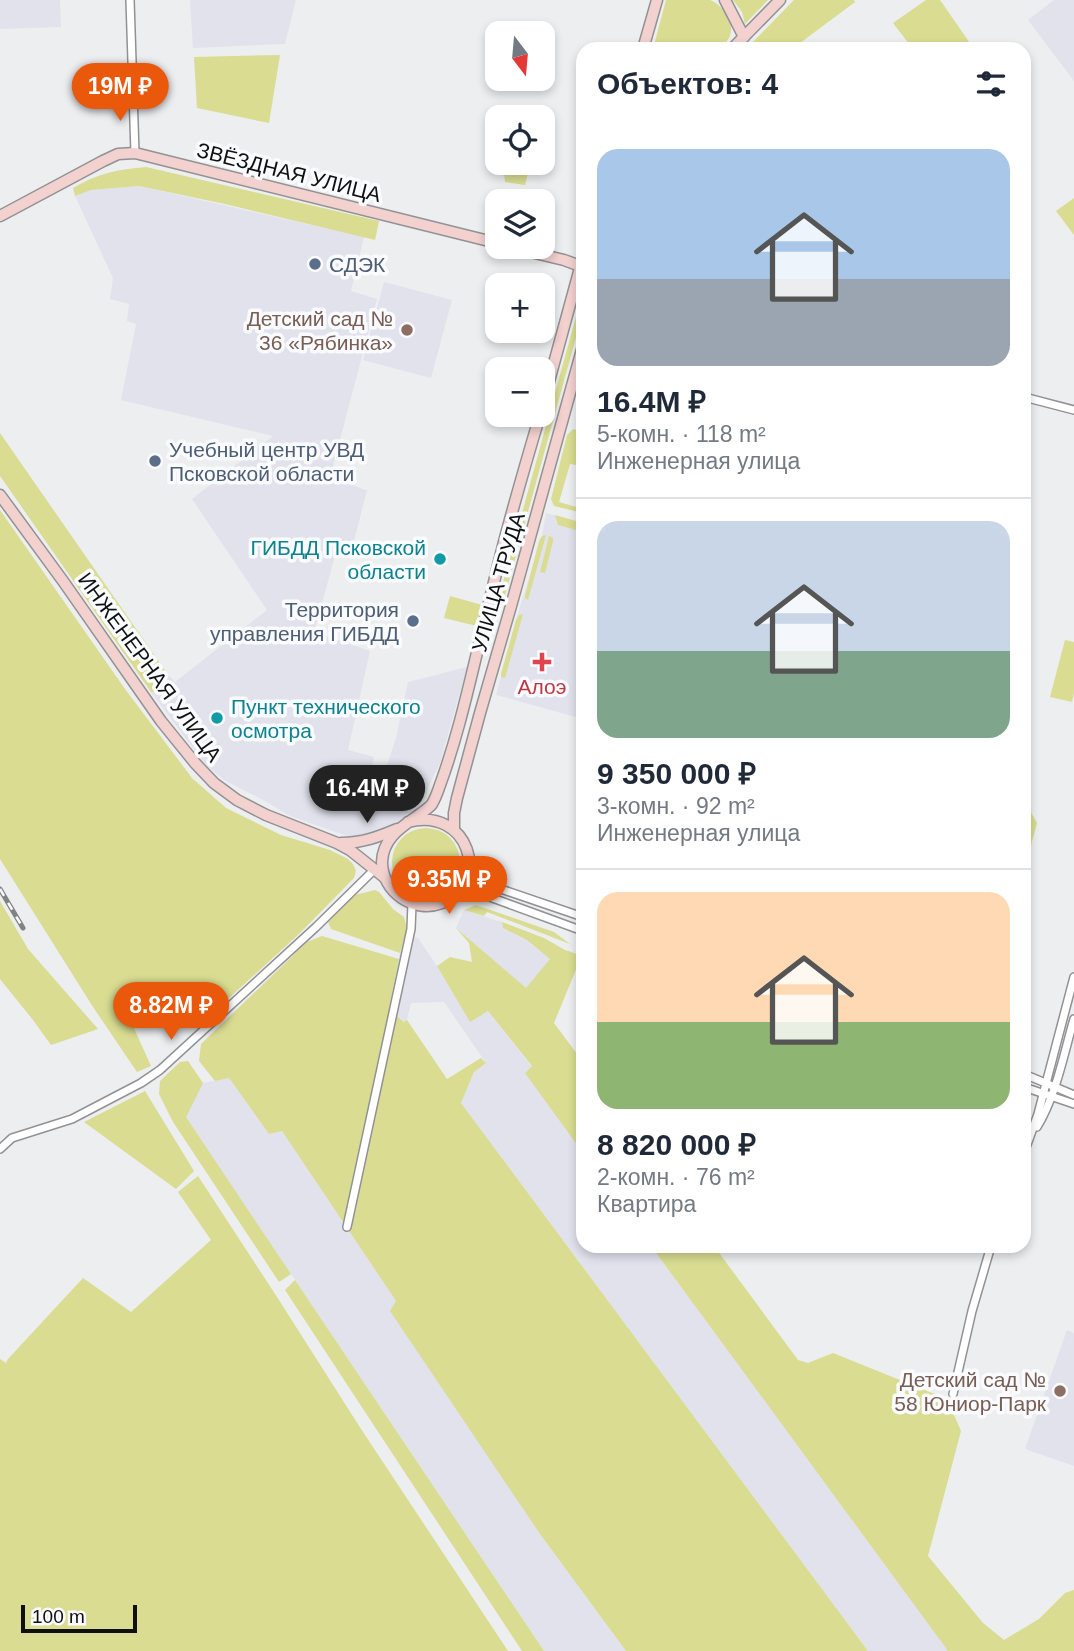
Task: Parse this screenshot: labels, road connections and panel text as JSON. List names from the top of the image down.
{
  "streets": {
    "main road": ["ЗВЁЗДНАЯ УЛИЦА", "УЛИЦА ТРУДА", "ИНЖЕНЕРНАЯ УЛИЦА"]
  },
  "crossings": [
    ["УЛИЦА ТРУДА", "ИНЖЕНЕРНАЯ УЛИЦА"]
  ],
  "places": {
    "other": [
      "СДЭК",
      "Детский сад № 36 «Рябинка»",
      "Учебный центр УВД Псковской области",
      "ГИБДД Псковской области",
      "Территория управления ГИБДД",
      "Пункт технического осмотра",
      "Детский сад № 58 Юниор-Парк"
    ],
    "health": ["Алоэ"]
  },
  "scale_bar": "100 m",
  "north": "bottom",
  "page": {
    "map_buttons": ["+", "−"],
    "heading": "Объектов: 4",
    "price": [
      "19M ₽",
      "16.4M ₽",
      "9.35M ₽",
      "8.82M ₽"
    ],
    "list": [
      {
        "name": "16.4M ₽",
        "note": "5-комн. · 118 m² · Инженерная улица"
      },
      {
        "name": "9 350 000 ₽",
        "note": "3-комн. · 92 m² · Инженерная улица"
      },
      {
        "name": "8 820 000 ₽",
        "note": "2-комн. · 76 m² · Квартира"
      }
    ],
    "scale": "100 m"
  }
}
